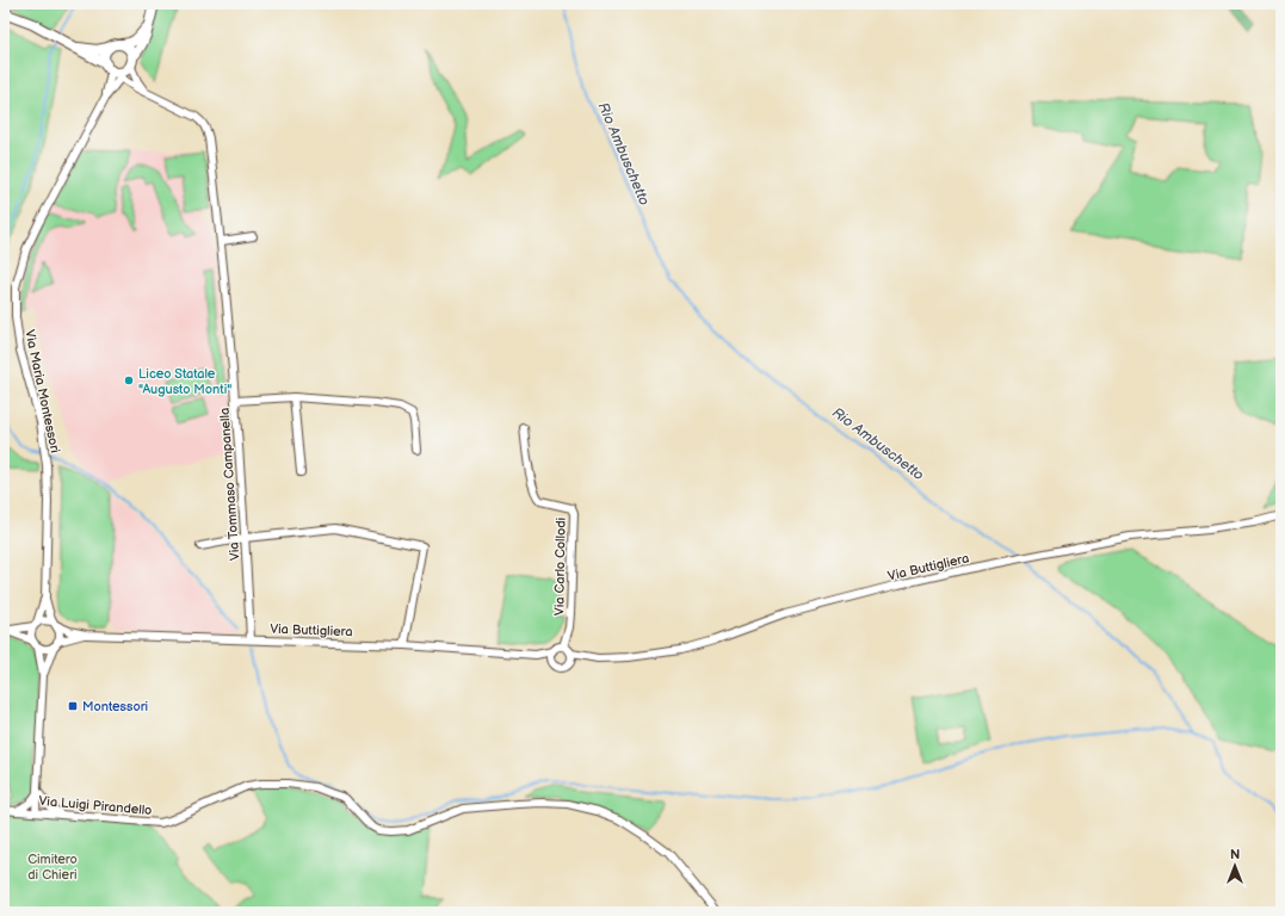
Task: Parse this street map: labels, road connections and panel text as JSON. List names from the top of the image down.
{
  "streets": {
    "street": [
      "Via Maria Montessori",
      "Via Tommaso Campanella",
      "Via Carlo Collodi",
      "Via Buttigliera",
      "Via Luigi Pirandello"
    ]
  },
  "crossings": [
    ["Via Maria Montessori", "Via Tommaso Campanella"],
    ["Via Maria Montessori", "Via Buttigliera"],
    ["Via Tommaso Campanella", "Via Buttigliera"],
    ["Via Carlo Collodi", "Via Buttigliera"]
  ],
  "water": ["Rio Ambuschetto"],
  "parks": ["Cimitero di Chieri"],
  "places": {
    "other": ["Liceo Statale \"Augusto Monti\""],
    "transit": ["Montessori"]
  },
  "north": "top"
}
